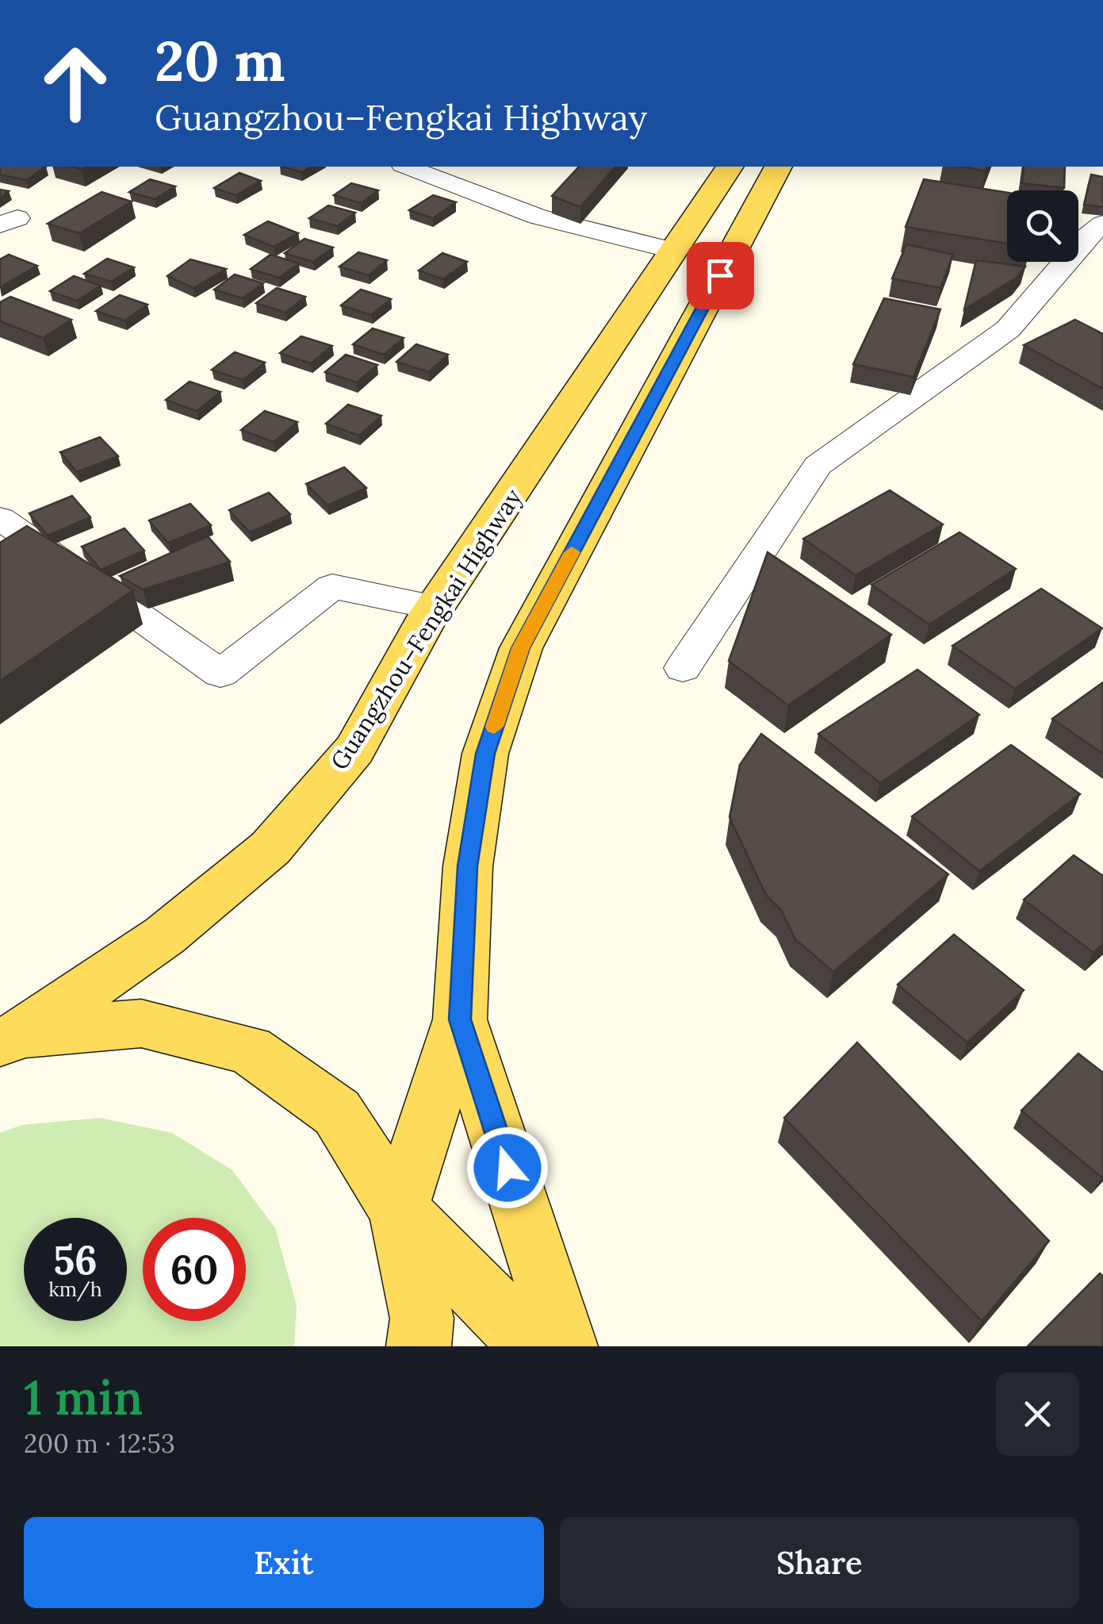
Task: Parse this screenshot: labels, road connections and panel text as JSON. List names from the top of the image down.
{
  "streets": {
    "main road": ["Guangzhou–Fengkai Highway"]
  },
  "page": {
    "turn": ["20 m", "Guangzhou–Fengkai Highway"],
    "speed": "56 km/h",
    "limit": "60",
    "heading": ["1 min", "200 m · 12:53"],
    "buttons": ["Exit", "Share"]
  }
}
